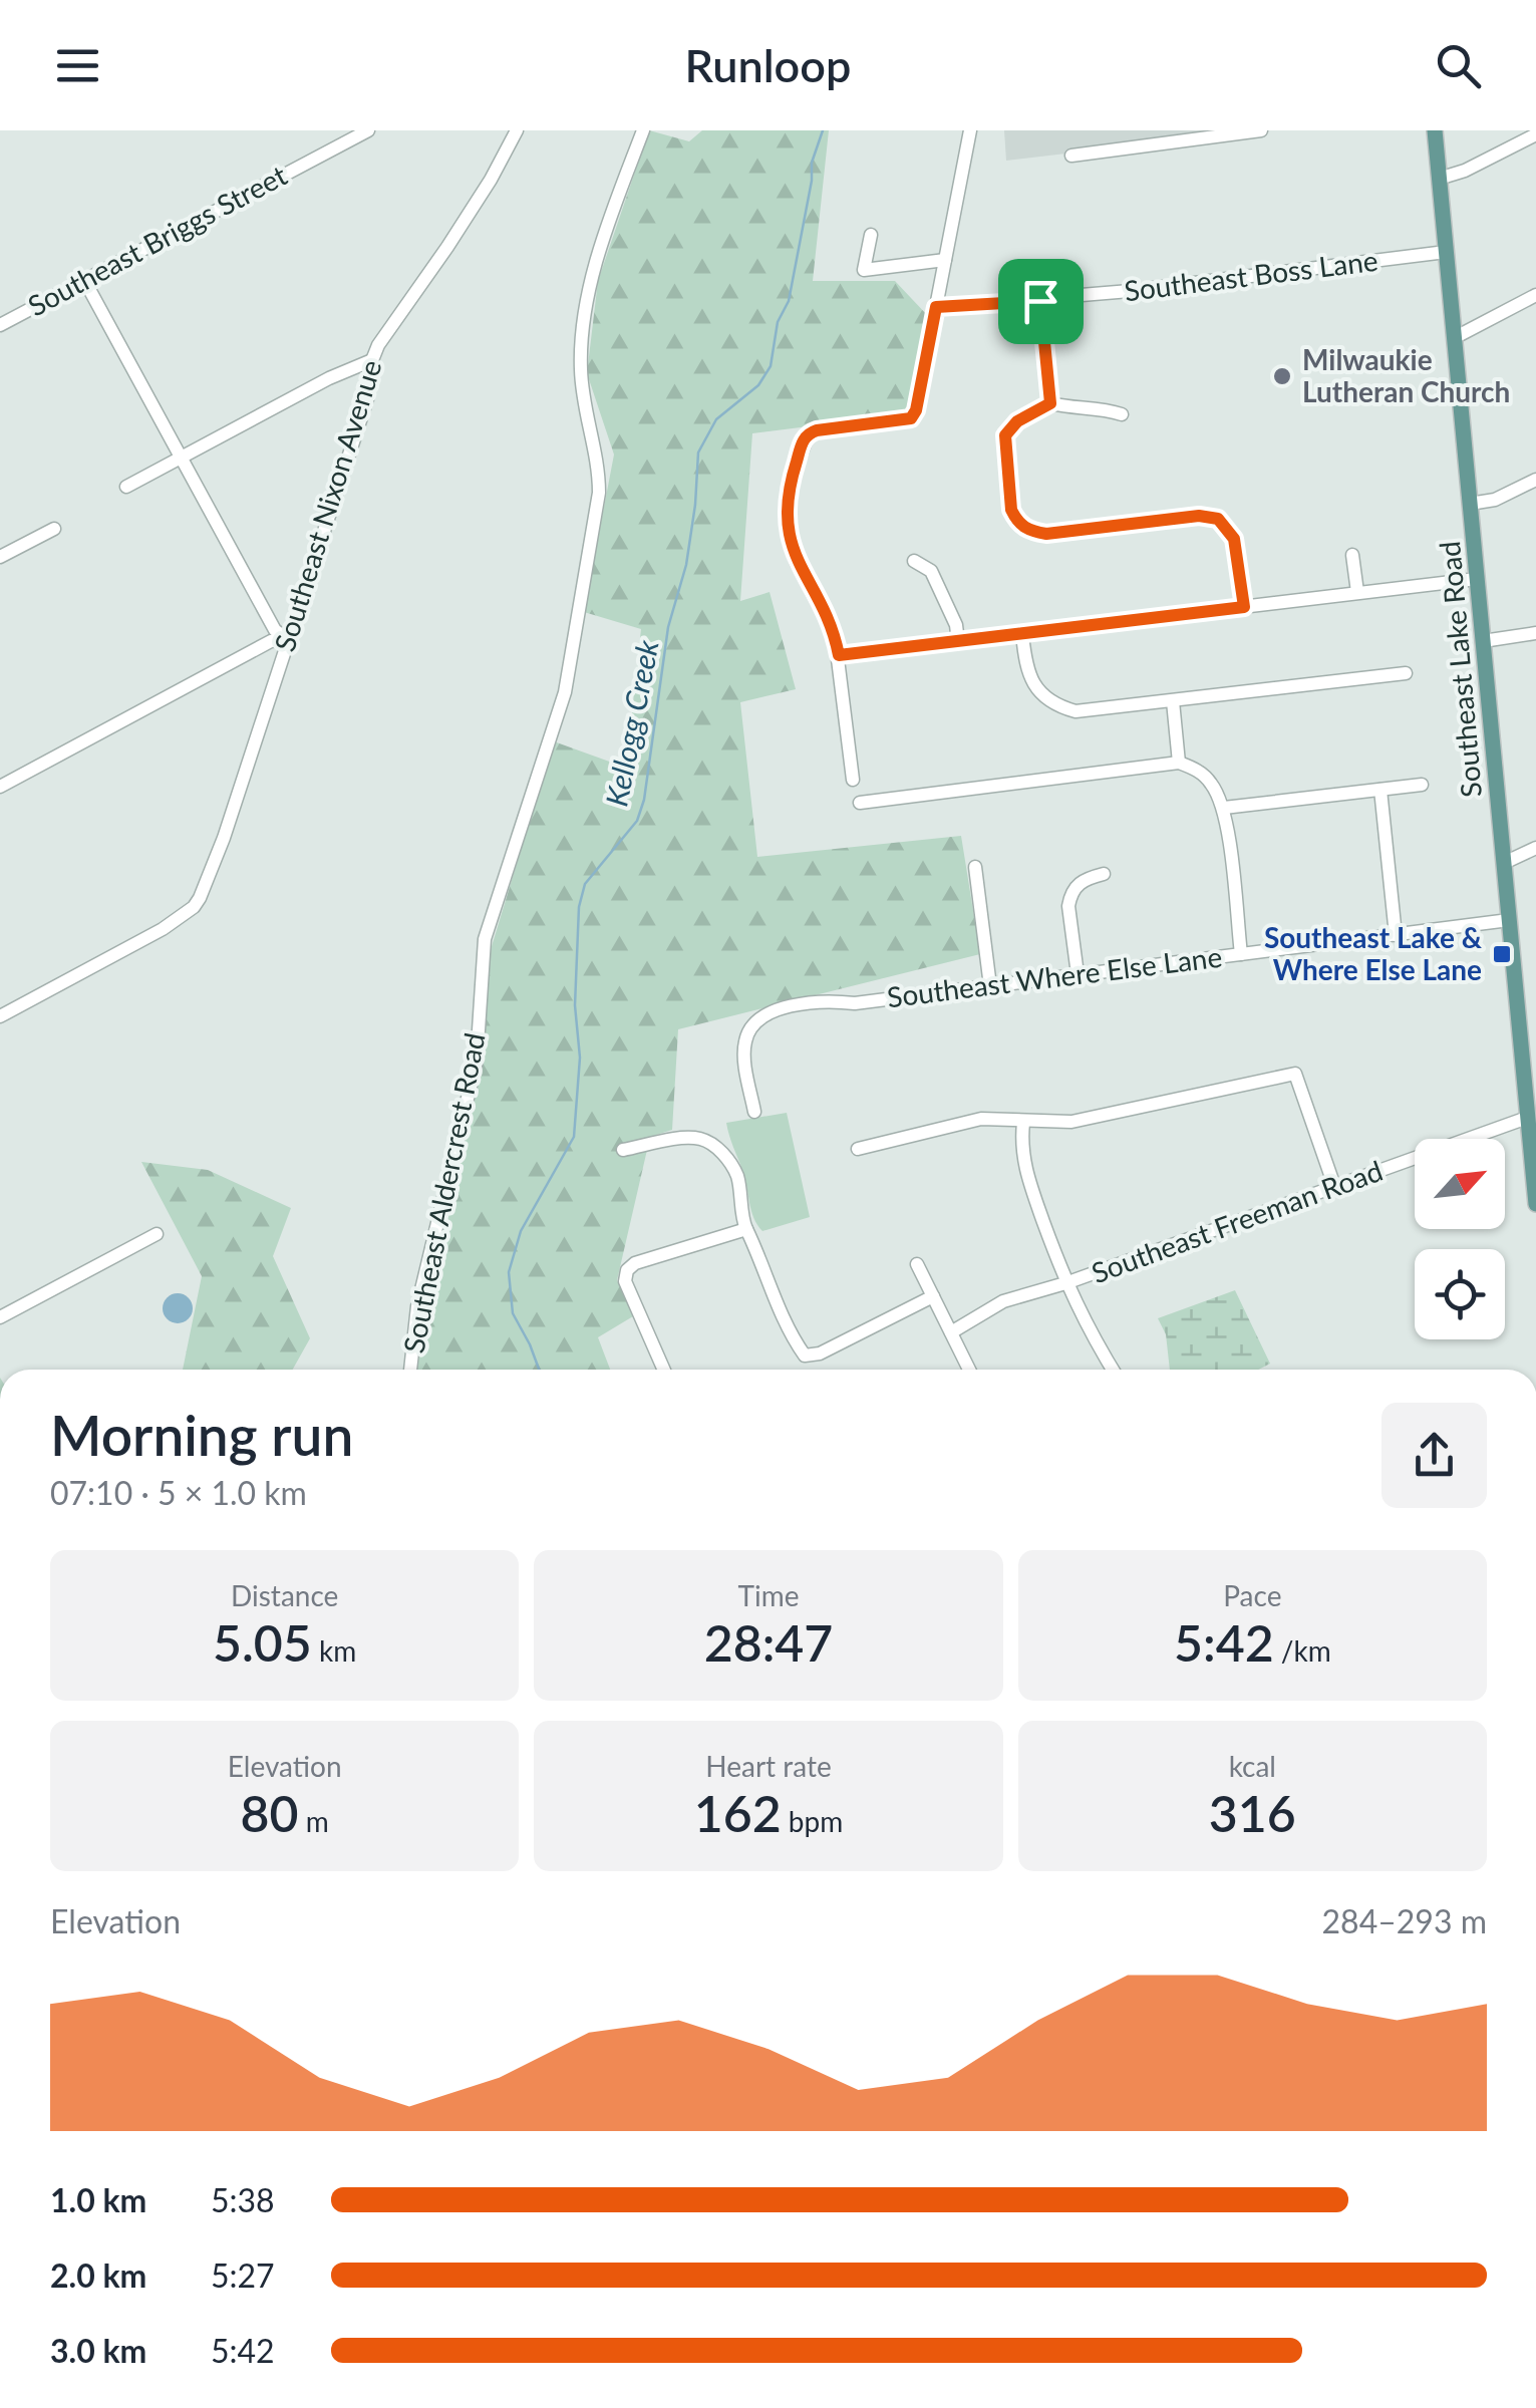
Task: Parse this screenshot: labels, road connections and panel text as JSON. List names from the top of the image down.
{
  "streets": {
    "main road": ["Southeast Lake Road"],
    "street": [
      "Southeast Briggs Street",
      "Southeast Boss Lane",
      "Southeast Nixon Avenue",
      "Southeast Where Else Lane",
      "Southeast Aldercrest Road",
      "Southeast Freeman Road"
    ]
  },
  "crossings": [
    ["Southeast Boss Lane", "Southeast Lake Road"],
    ["Southeast Lake Road", "Southeast Where Else Lane"],
    ["Southeast Lake Road", "Southeast Freeman Road"]
  ],
  "water": ["Kellogg Creek"],
  "places": {
    "other": ["Milwaukie Lutheran Church"],
    "transit": ["Southeast Lake & Where Else Lane"]
  },
  "north": "top right",
  "page": {
    "header": "Runloop",
    "heading": ["Morning run", "07:10 · 5 × 1.0 km"],
    "stats": [
      ["Distance", "5.05 km"],
      ["Time", "28:47"],
      ["Pace", "5:42 /km"],
      ["Elevation", "80 m"],
      ["Heart rate", "162 bpm"],
      ["kcal", "316"]
    ],
    "chart": ["Elevation", "284–293 m"],
    "list": [
      {
        "name": "1.0 km",
        "note": "5:38"
      },
      {
        "name": "2.0 km",
        "note": "5:27"
      },
      {
        "name": "3.0 km",
        "note": "5:42"
      }
    ]
  }
}
